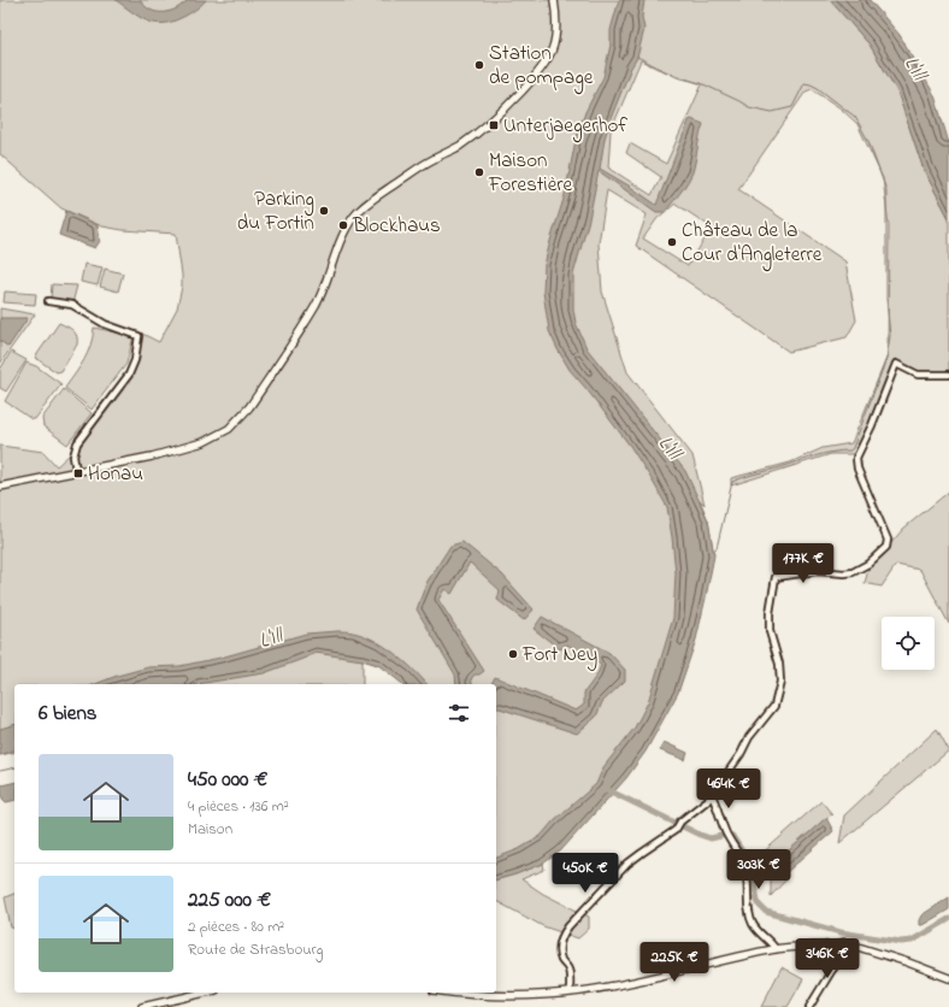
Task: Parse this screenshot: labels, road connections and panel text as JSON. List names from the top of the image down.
{
  "water": ["L'Ill"],
  "places": {
    "other": [
      "Station de pompage",
      "Maison Forestière",
      "Parking du Fortin",
      "Blockhaus",
      "Château de la Cour d'Angleterre",
      "Fort Ney"
    ],
    "transit": ["Unterjaegerhof", "Honau"]
  },
  "page": {
    "price": [
      "177K €",
      "464K €",
      "303K €",
      "450K €",
      "346K €",
      "225K €"
    ],
    "heading": "6 biens",
    "list": [
      {
        "name": "450 000 €",
        "note": "4 pièces · 136 m² · Maison"
      },
      {
        "name": "225 000 €",
        "note": "2 pièces · 80 m² · Route de Strasbourg"
      }
    ]
  }
}
